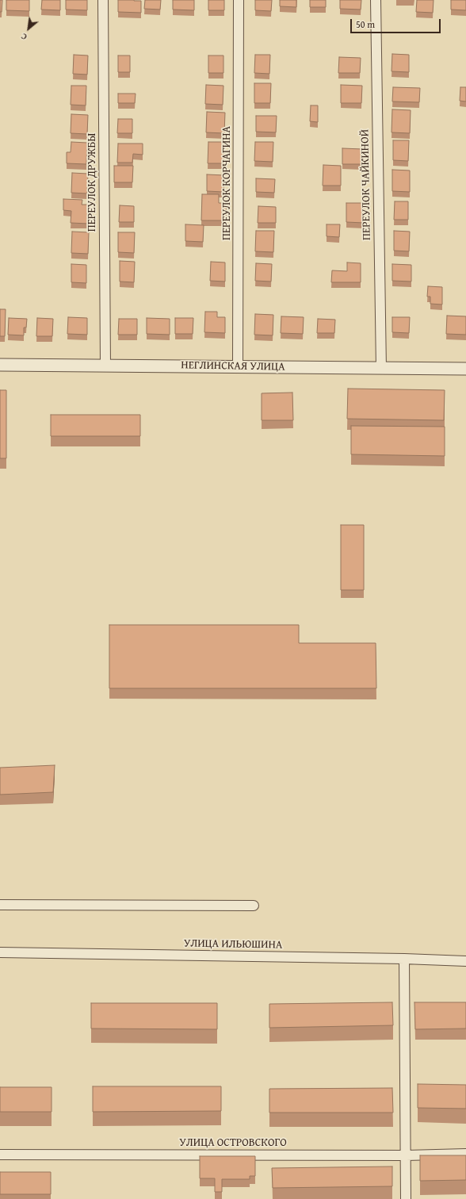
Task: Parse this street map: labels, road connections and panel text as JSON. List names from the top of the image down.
{
  "streets": {
    "street": [
      "ПЕРЕУЛОК ДРУЖБЫ",
      "ПЕРЕУЛОК КОРЧАГИНА",
      "ПЕРЕУЛОК ЧАЙКИНОЙ",
      "НЕГЛИНСКАЯ УЛИЦА",
      "УЛИЦА ИЛЬЮШИНА",
      "УЛИЦА ОСТРОВСКОГО"
    ]
  },
  "crossings": [
    ["ПЕРЕУЛОК ДРУЖБЫ", "НЕГЛИНСКАЯ УЛИЦА"],
    ["ПЕРЕУЛОК КОРЧАГИНА", "НЕГЛИНСКАЯ УЛИЦА"],
    ["ПЕРЕУЛОК ЧАЙКИНОЙ", "НЕГЛИНСКАЯ УЛИЦА"]
  ],
  "scale_bar": "50 m",
  "north": "bottom left"
}
